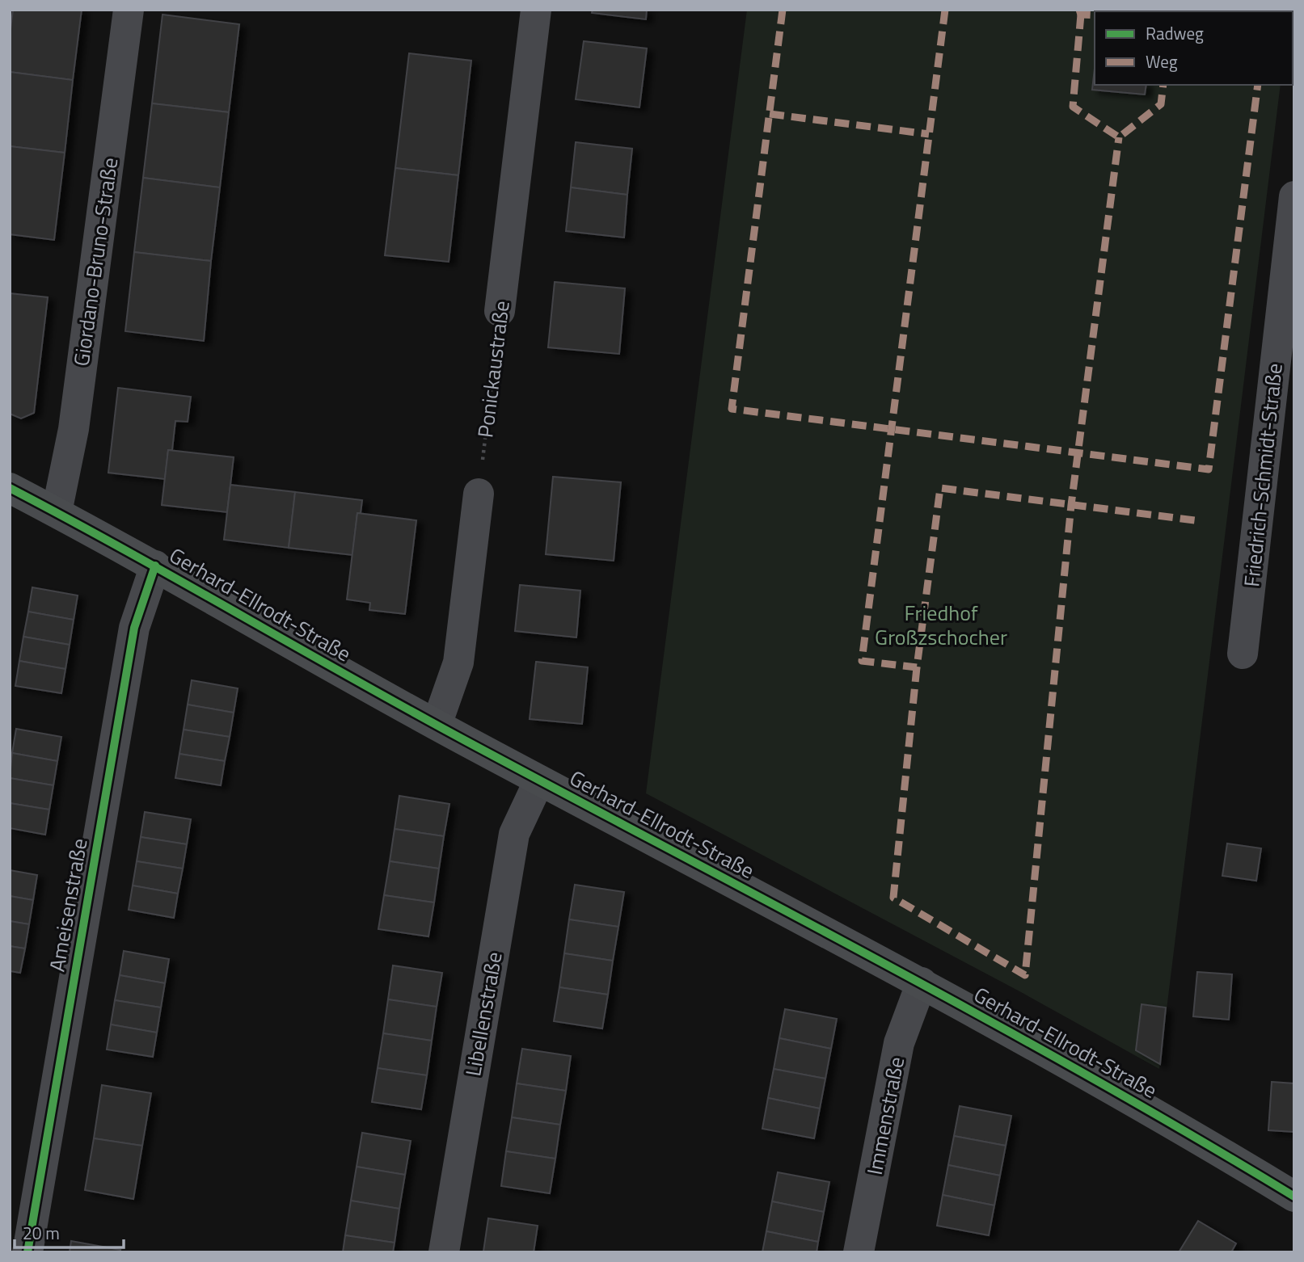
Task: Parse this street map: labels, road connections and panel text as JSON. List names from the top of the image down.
{
  "streets": {
    "main road": ["Gerhard-Ellrodt-Straße"],
    "street": [
      "Giordano-Bruno-Straße",
      "Ponickaustraße",
      "Friedrich-Schmidt-Straße",
      "Ameisenstraße",
      "Libellenstraße",
      "Immenstraße"
    ]
  },
  "crossings": [
    ["Giordano-Bruno-Straße", "Gerhard-Ellrodt-Straße"],
    ["Gerhard-Ellrodt-Straße", "Ameisenstraße"],
    ["Gerhard-Ellrodt-Straße", "Libellenstraße"],
    ["Gerhard-Ellrodt-Straße", "Immenstraße"]
  ],
  "parks": ["Friedhof Großzschocher"],
  "legend": ["Radweg", "Weg"],
  "scale_bar": "20 m"
}
